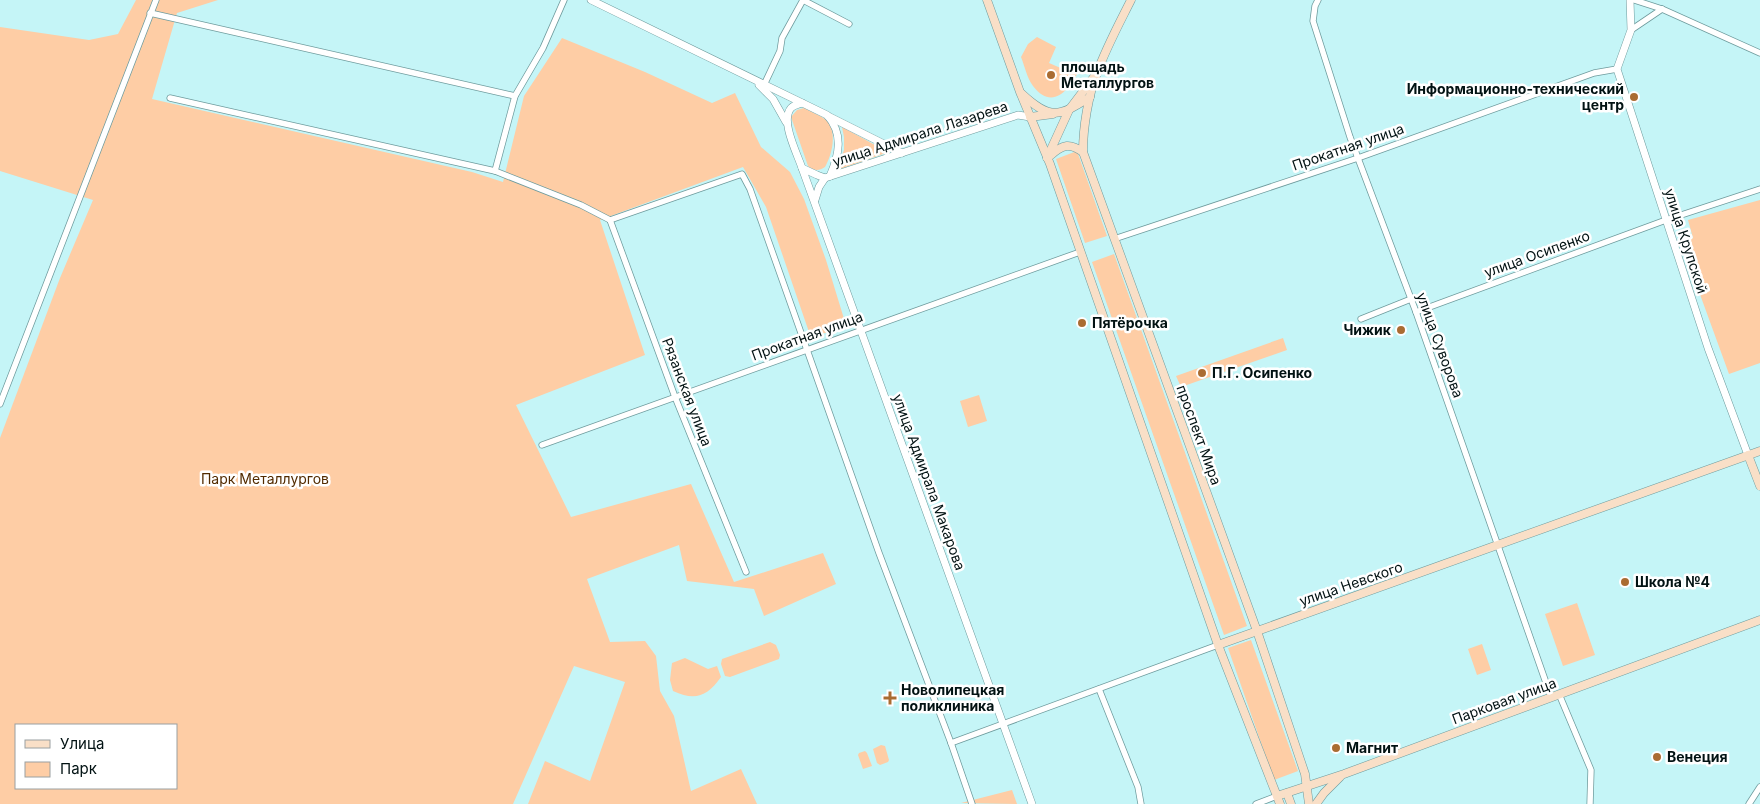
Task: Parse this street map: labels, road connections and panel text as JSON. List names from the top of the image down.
{
  "streets": {
    "main road": [
      "улица Крупской",
      "проспект Мира",
      "улица Невского",
      "Парковая улица"
    ],
    "street": [
      "улица Адмирала Лазарева",
      "Прокатная улица",
      "улица Осипенко",
      "улица Суворова",
      "Рязанская улица",
      "улица Адмирала Макарова"
    ]
  },
  "crossings": [
    ["Прокатная улица", "улица Крупской"],
    ["Прокатная улица", "улица Суворова"],
    ["Прокатная улица", "Рязанская улица"],
    ["Прокатная улица", "проспект Мира"],
    ["Прокатная улица", "улица Адмирала Макарова"],
    ["улица Крупской", "улица Осипенко"],
    ["улица Крупской", "улица Невского"],
    ["улица Осипенко", "улица Суворова"],
    ["улица Суворова", "улица Невского"],
    ["улица Суворова", "Парковая улица"],
    ["проспект Мира", "улица Невского"],
    ["проспект Мира", "Парковая улица"],
    ["улица Адмирала Макарова", "улица Невского"]
  ],
  "parks": ["Парк Металлургов"],
  "places": {
    "other": [
      "площадь Металлургов",
      "Информационно-технический центр",
      "Пятёрочка",
      "Чижик",
      "П.Г. Осипенко",
      "Школа №4",
      "Магнит",
      "Венеция"
    ],
    "health": ["Новолипецкая поликлиника"]
  },
  "legend": ["Улица", "Парк"]
}
